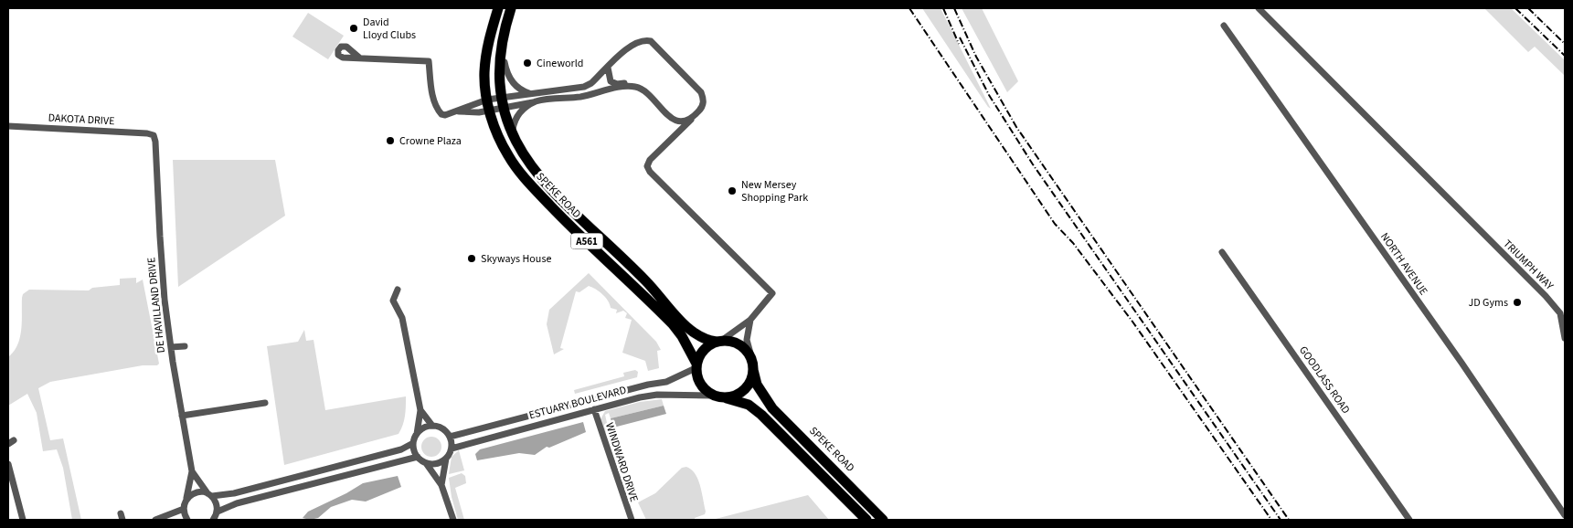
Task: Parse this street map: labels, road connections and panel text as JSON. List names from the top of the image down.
{
  "streets": {
    "highway": ["SPEKE ROAD", "A561"],
    "street": [
      "DAKOTA DRIVE",
      "NORTH AVENUE",
      "TRIUMPH WAY",
      "DE HAVILLAND DRIVE",
      "GOODLASS ROAD",
      "ESTUARY BOULEVARD",
      "WINDWARD DRIVE"
    ]
  },
  "crossings": [
    ["DAKOTA DRIVE", "DE HAVILLAND DRIVE"],
    ["SPEKE ROAD", "A561"],
    ["SPEKE ROAD", "ESTUARY BOULEVARD"],
    ["A561", "ESTUARY BOULEVARD"],
    ["ESTUARY BOULEVARD", "WINDWARD DRIVE"]
  ],
  "places": [
    "David Lloyd Clubs",
    "Cineworld",
    "Crowne Plaza",
    "New Mersey Shopping Park",
    "Skyways House",
    "JD Gyms"
  ]
}
